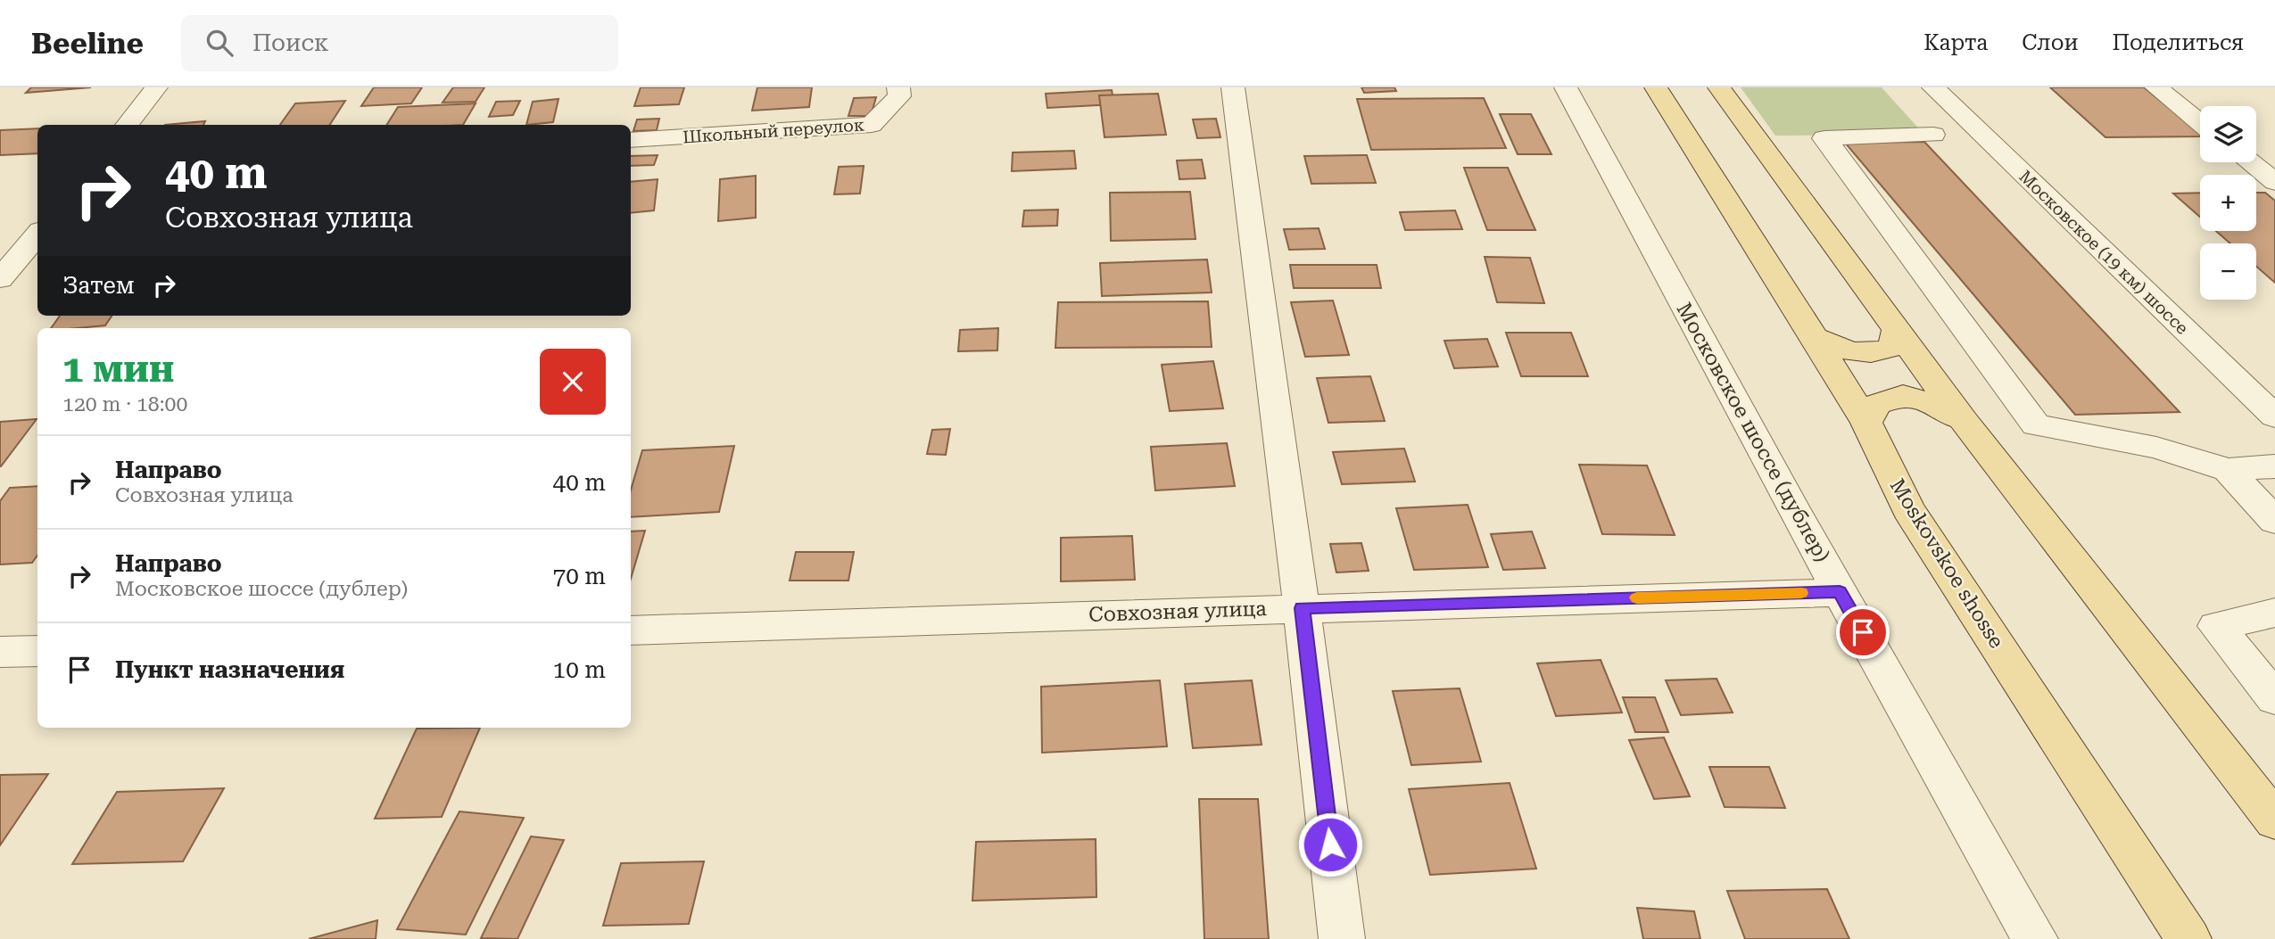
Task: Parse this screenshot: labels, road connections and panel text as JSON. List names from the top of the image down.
{
  "streets": {
    "main road": ["Moskovskoe shosse"],
    "street": [
      "Школьный переулок",
      "Московское (19 км) шоссе",
      "Московское шоссе (дублер)",
      "Совхозная улица"
    ]
  },
  "crossings": [
    ["Московское шоссе (дублер)", "Совхозная улица"]
  ],
  "page": {
    "header": "Beeline",
    "search": "Поиск",
    "nav": ["Карта", "Слои", "Поделиться"],
    "map_buttons": ["+", "−"],
    "turn": ["40 m", "Совхозная улица"],
    "then": "Затем",
    "heading": ["1 мин", "120 m · 18:00"],
    "list": [
      {
        "name": "Направо",
        "note": "Совхозная улица",
        "value": "40 m"
      },
      {
        "name": "Направо",
        "note": "Московское шоссе (дублер)",
        "value": "70 m"
      },
      {
        "name": "Пункт назначения",
        "value": "10 m"
      }
    ]
  }
}
